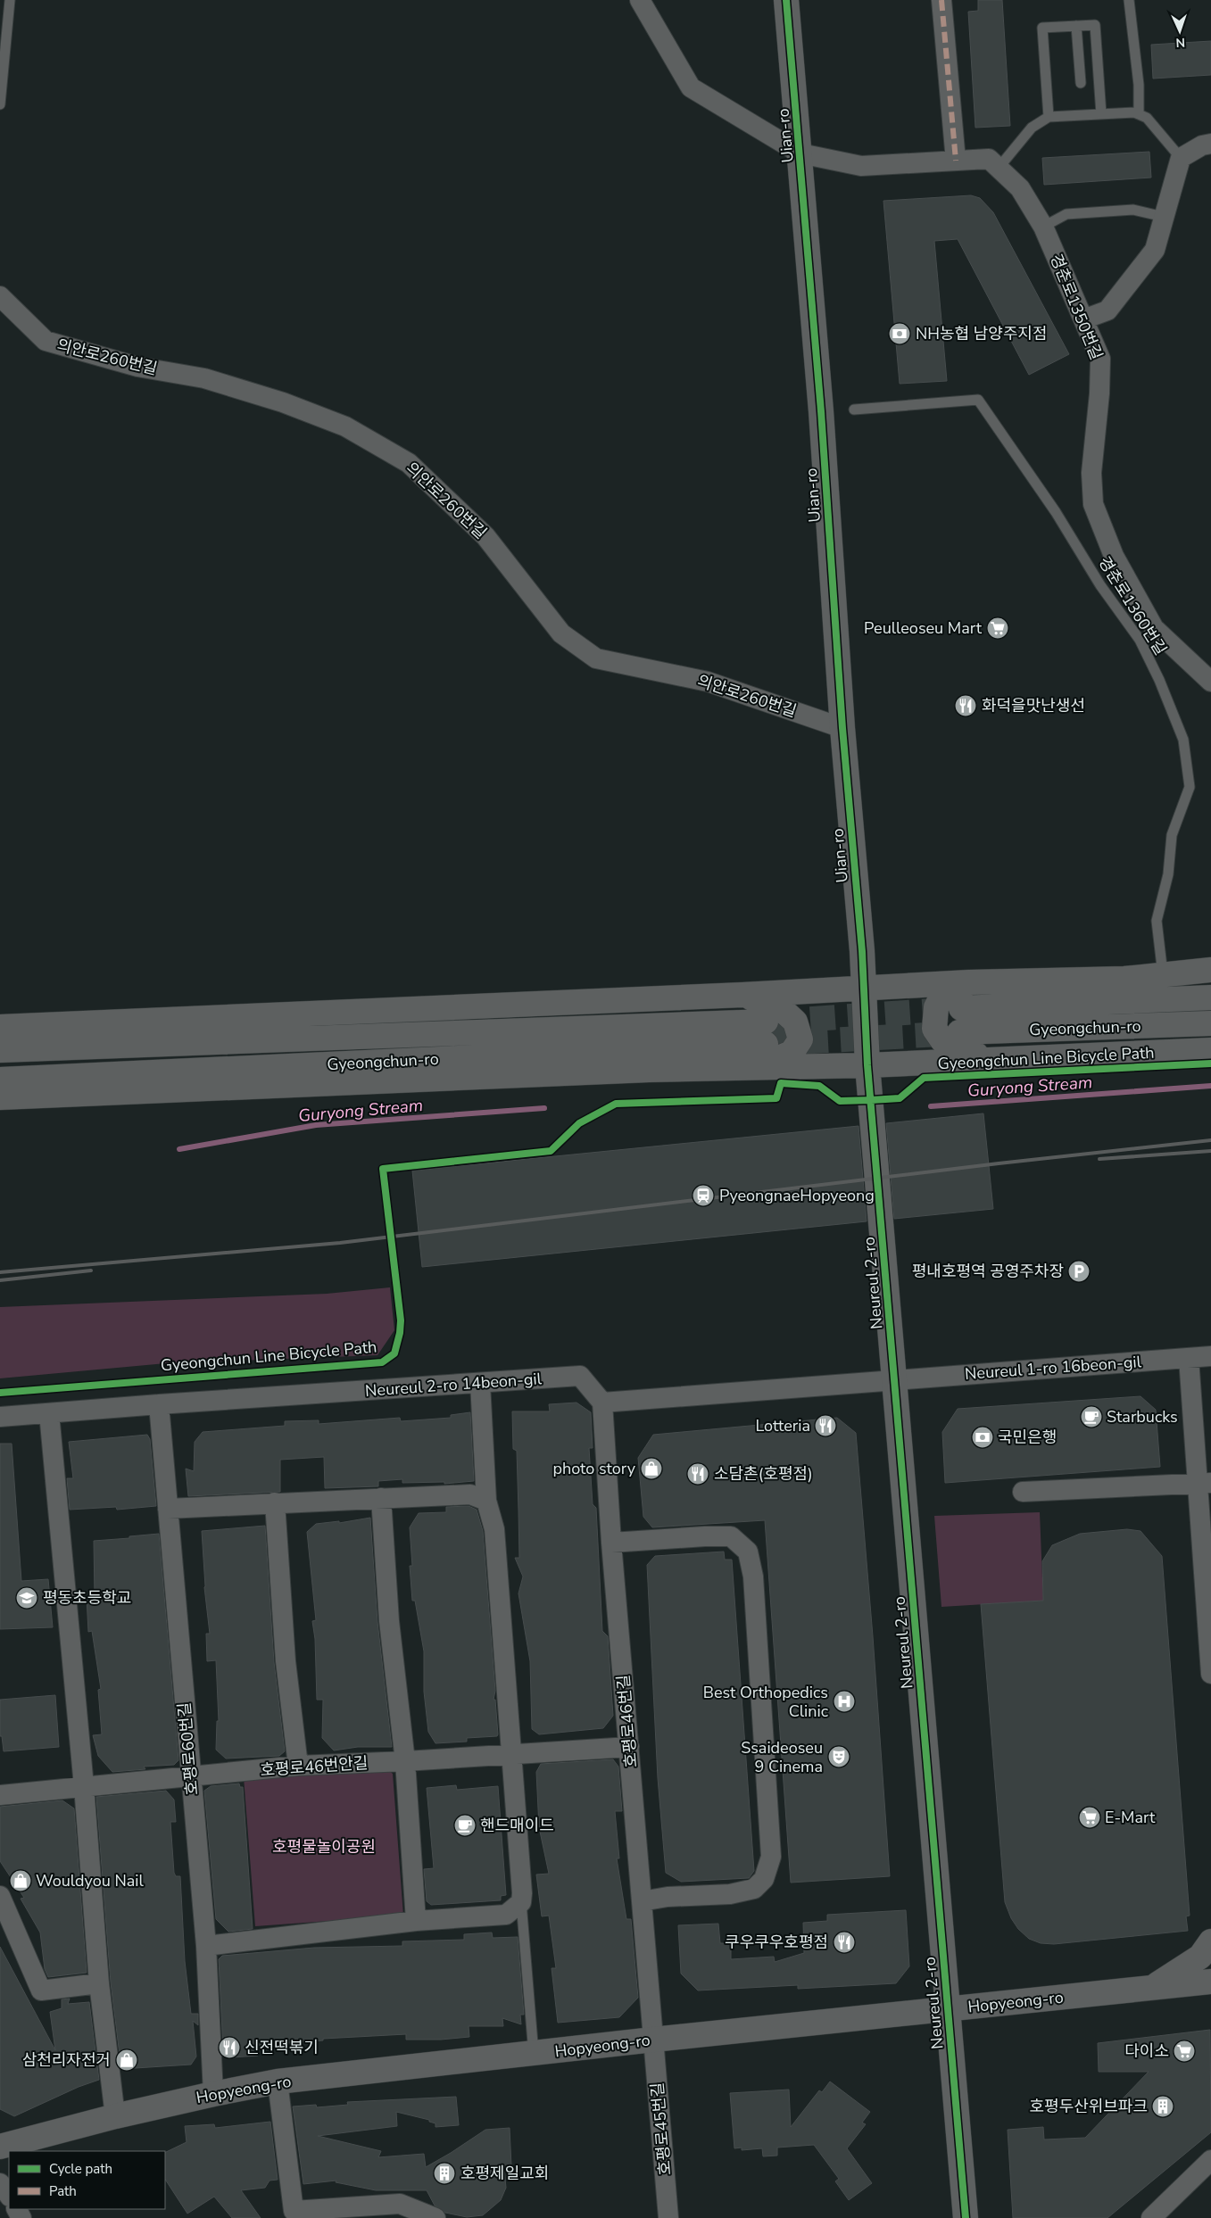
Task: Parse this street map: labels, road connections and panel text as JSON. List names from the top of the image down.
{
  "streets": {
    "street": [
      "Uian-ro",
      "경춘로1350번길",
      "의안로260번길",
      "Gyeongchun-ro",
      "Neureul 2-ro",
      "Neureul 1-ro 16beon-gil",
      "Neureul 2-ro 14beon-gil",
      "호평로46번길",
      "호평로60번길",
      "호평로46번안길",
      "Hopyeong-ro",
      "호평로45번길"
    ],
    "lane": ["경춘로1360번길"],
    "cycle path": ["Gyeongchun Line Bicycle Path"]
  },
  "crossings": [
    ["Uian-ro", "경춘로1350번길"],
    ["Uian-ro", "의안로260번길"],
    ["Uian-ro", "Neureul 2-ro"],
    ["경춘로1350번길", "경춘로1360번길"],
    ["Neureul 2-ro", "Neureul 1-ro 16beon-gil"],
    ["Neureul 2-ro", "Hopyeong-ro"],
    ["Neureul 2-ro 14beon-gil", "호평로46번길"],
    ["Neureul 2-ro 14beon-gil", "호평로60번길"],
    ["호평로46번길", "호평로46번안길"],
    ["호평로46번길", "Hopyeong-ro"],
    ["호평로46번길", "호평로45번길"],
    ["호평로60번길", "호평로46번안길"],
    ["호평로60번길", "Hopyeong-ro"],
    ["Hopyeong-ro", "호평로45번길"]
  ],
  "water": ["Guryong Stream"],
  "parks": ["호평물놀이공원"],
  "places": {
    "bank": ["NH농협 남양주지점", "국민은행"],
    "supermarket": ["Peulleoseu Mart", "E-Mart", "다이소"],
    "restaurant": [
      "화덕을맛난생선",
      "Lotteria",
      "소담촌(호평점)",
      "쿠우쿠우호평점",
      "신전떡볶기"
    ],
    "station": ["PyeongnaeHopyeong"],
    "parking": ["평내호평역 공영주차장"],
    "cafe": ["Starbucks", "핸드매이드"],
    "shop": ["photo story", "Wouldyou Nail", "삼천리자전거"],
    "school or university": ["평동초등학교"],
    "hospital": ["Best Orthopedics Clinic"],
    "theatre": ["Ssaideoseu 9 Cinema"],
    "building": ["호평두산위브파크", "호평제일교회"]
  },
  "legend": ["Cycle path", "Path"],
  "north": "bottom"
}
